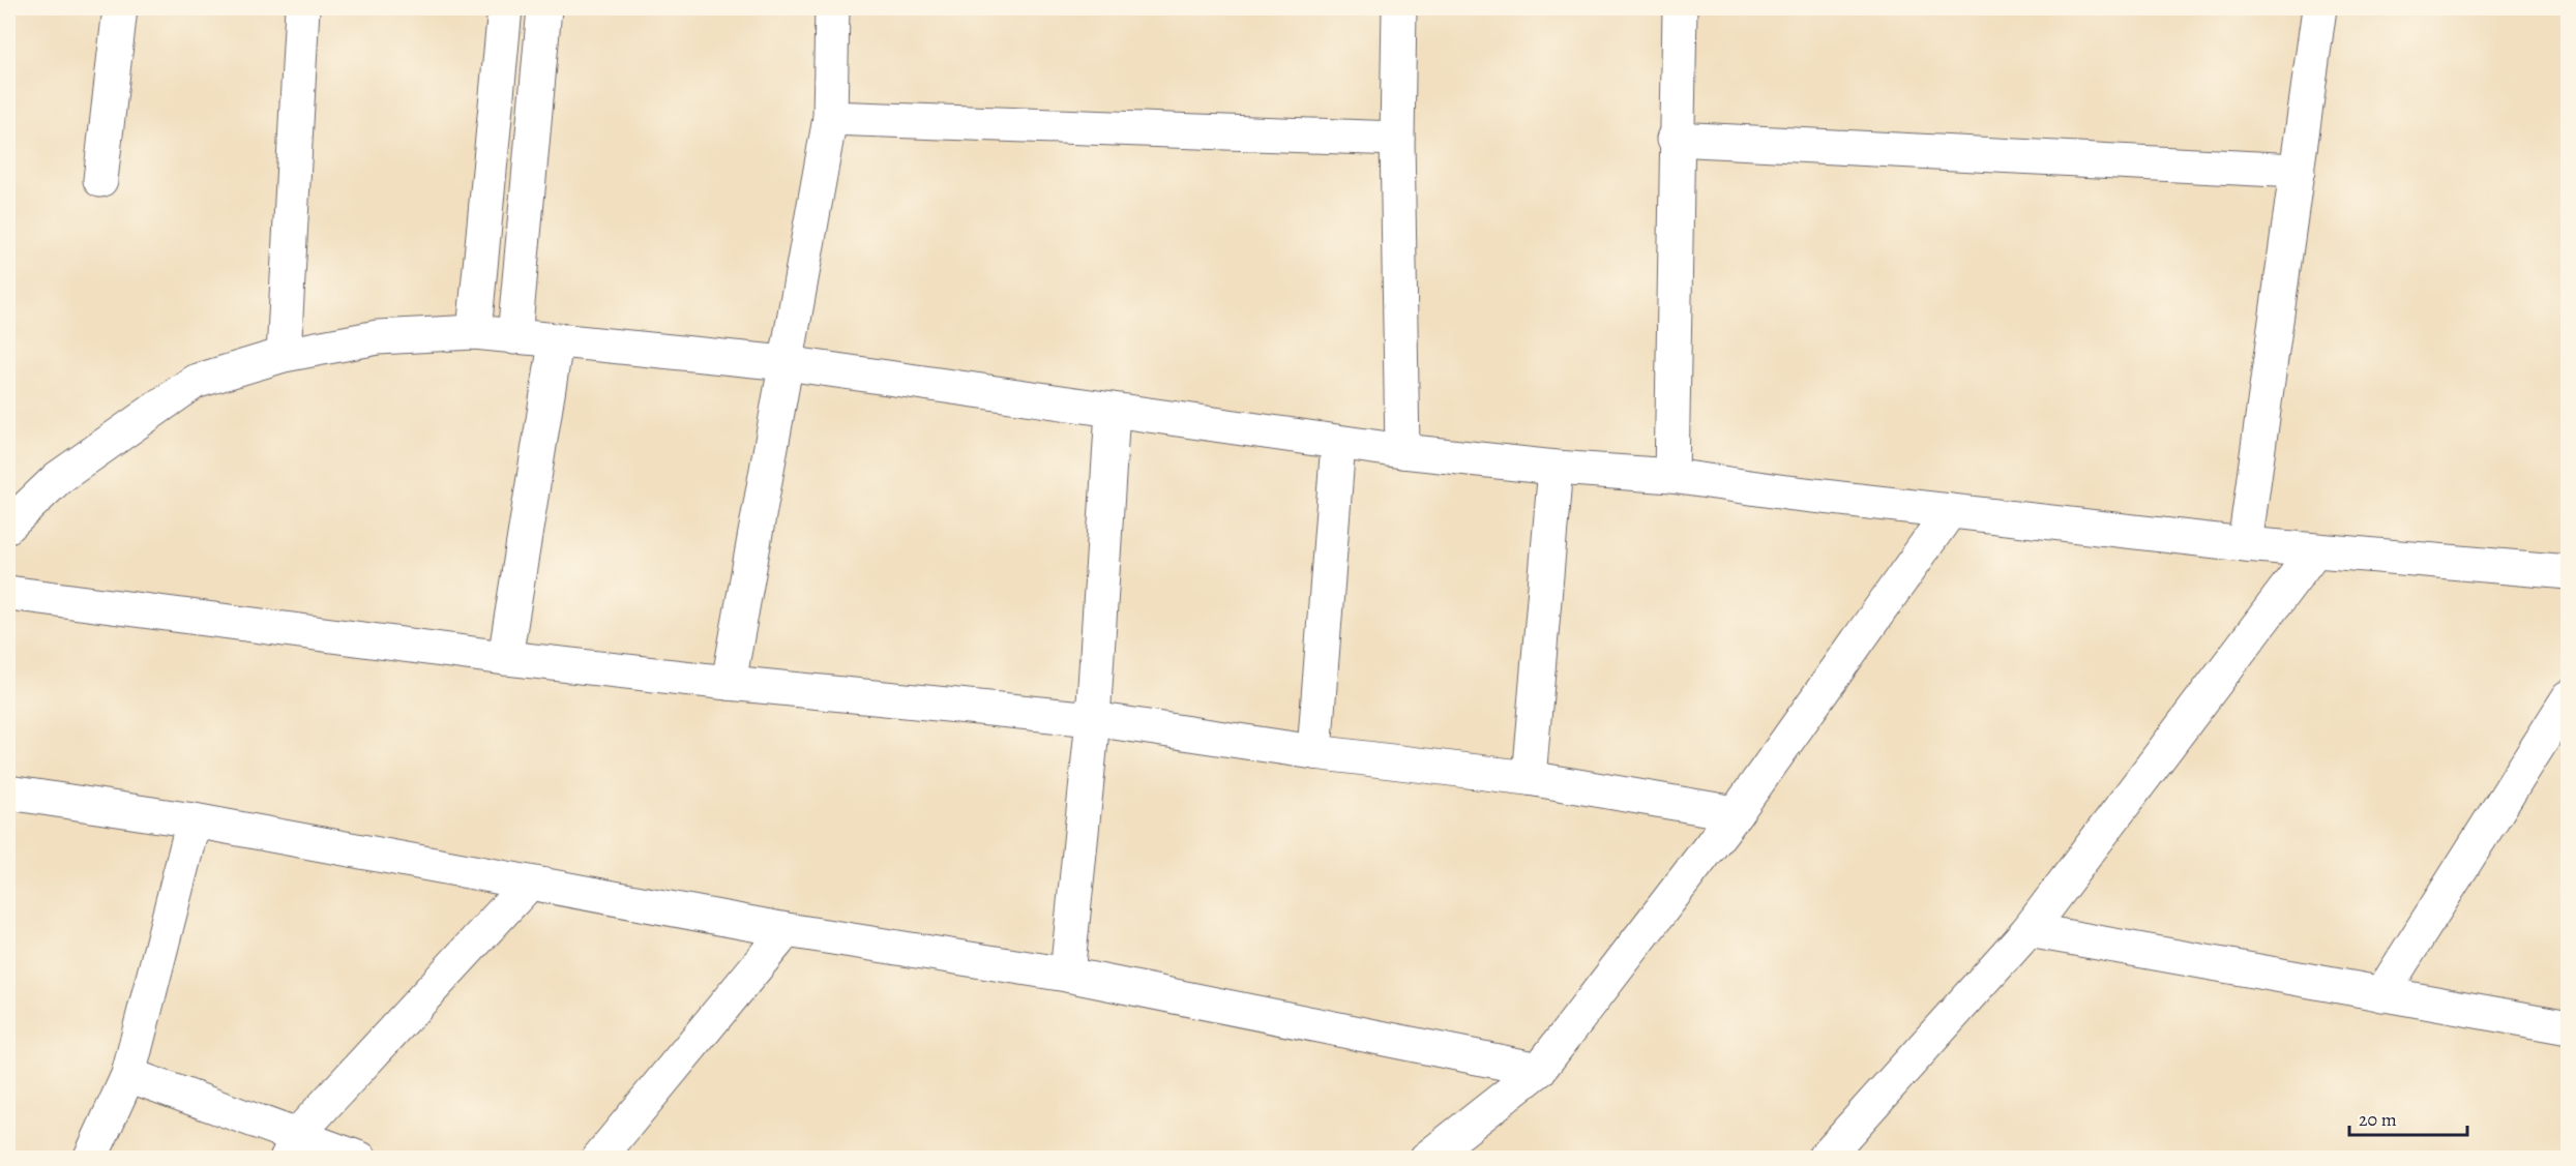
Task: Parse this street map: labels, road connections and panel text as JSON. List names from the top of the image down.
{
  "scale_bar": "20 m"
}
